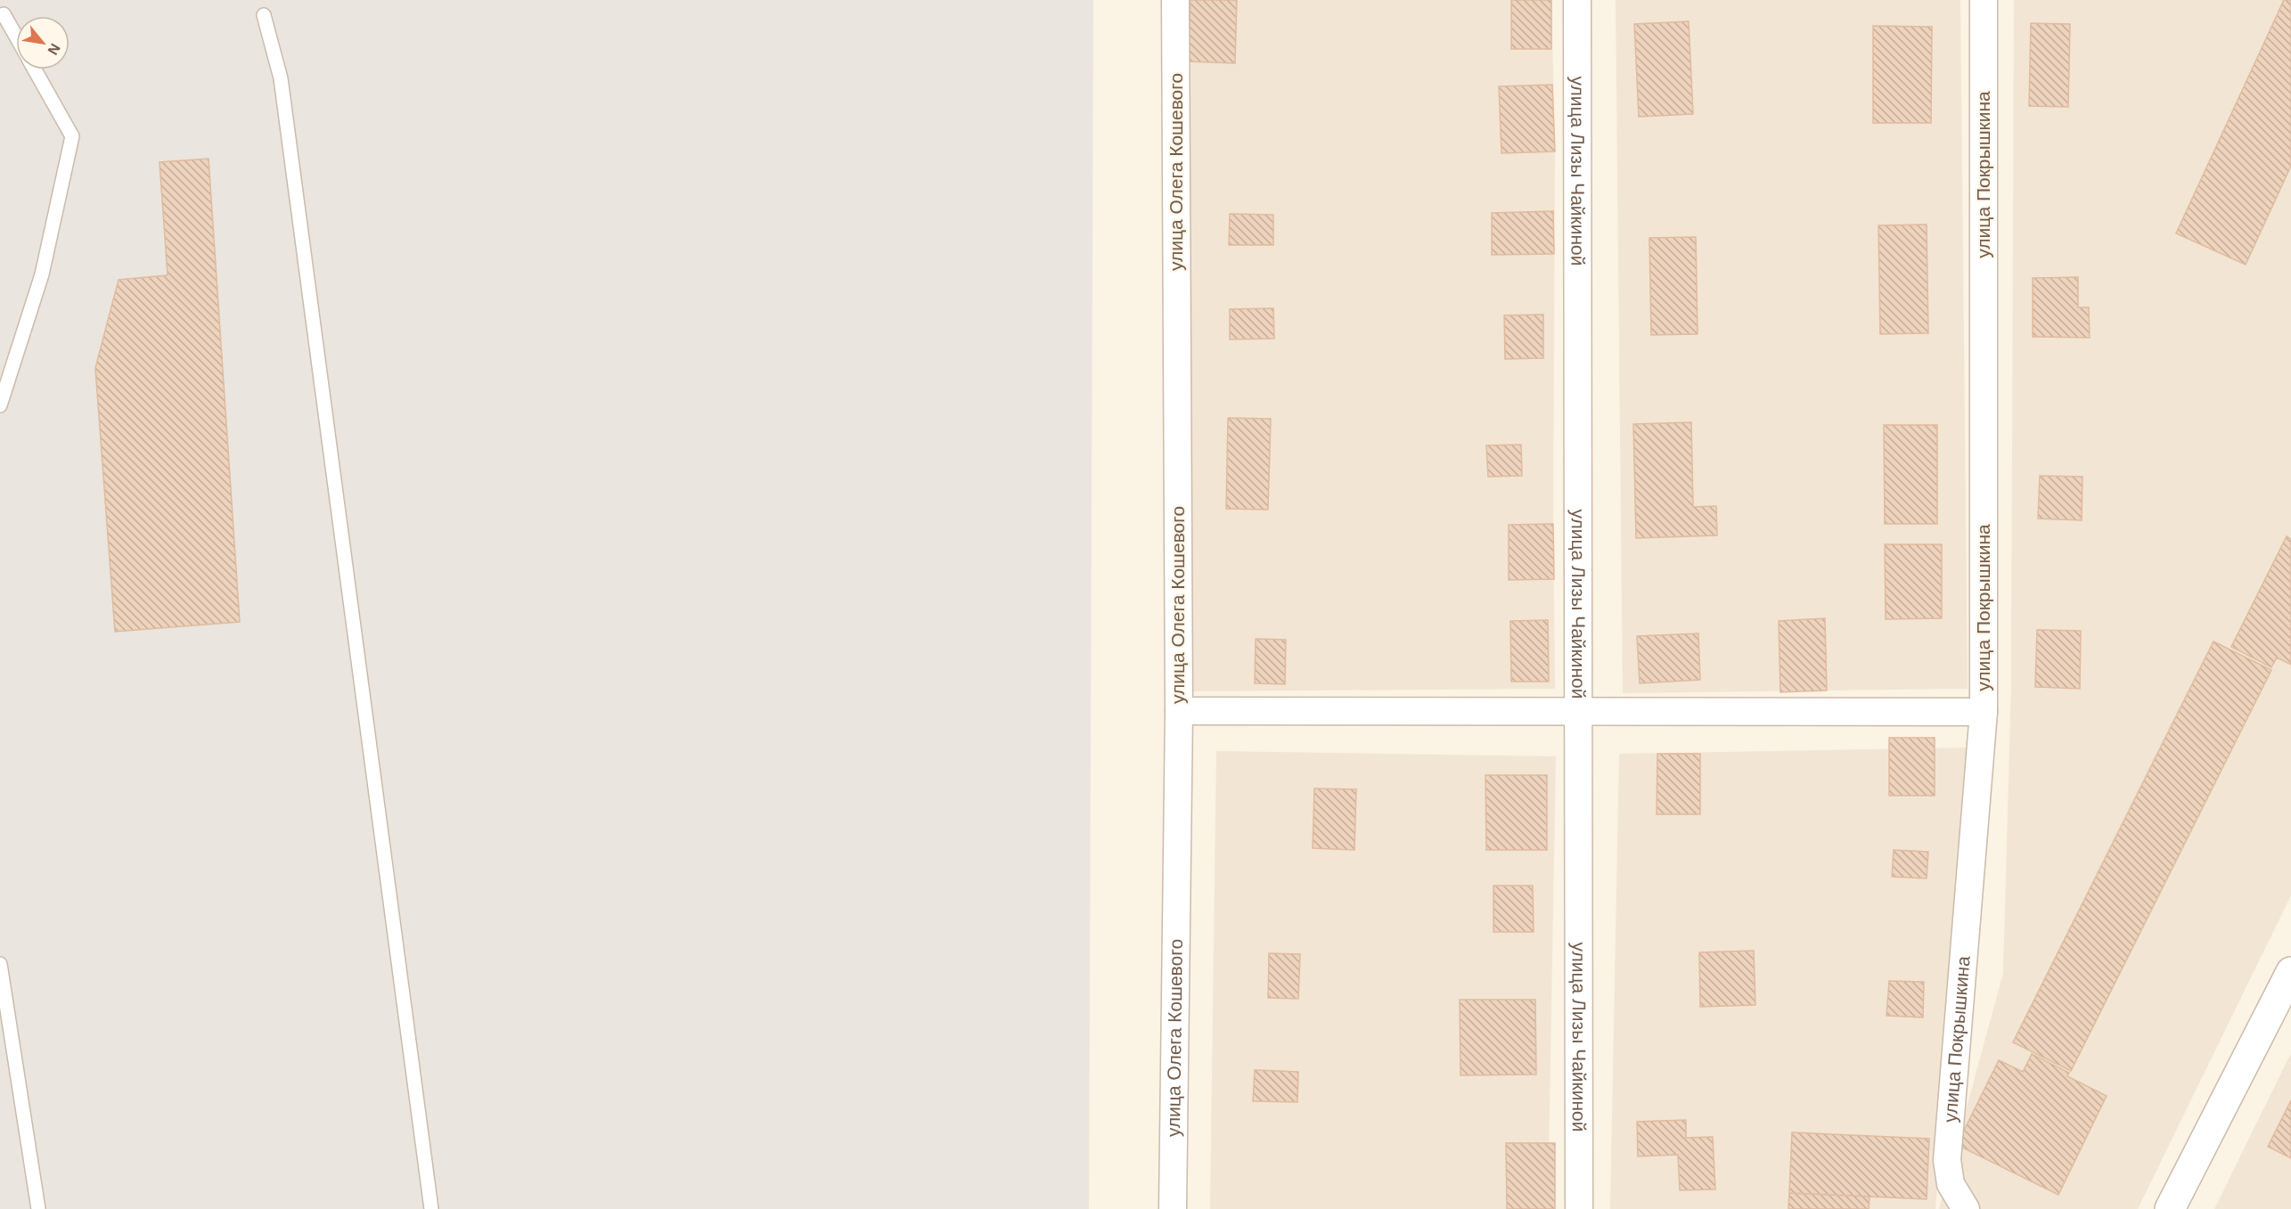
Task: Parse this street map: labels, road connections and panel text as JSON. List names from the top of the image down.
{
  "streets": {
    "street": ["улица Олега Кошевого", "улица Лизы Чайкиной", "улица Покрышкина"]
  },
  "north": "bottom right"
}
